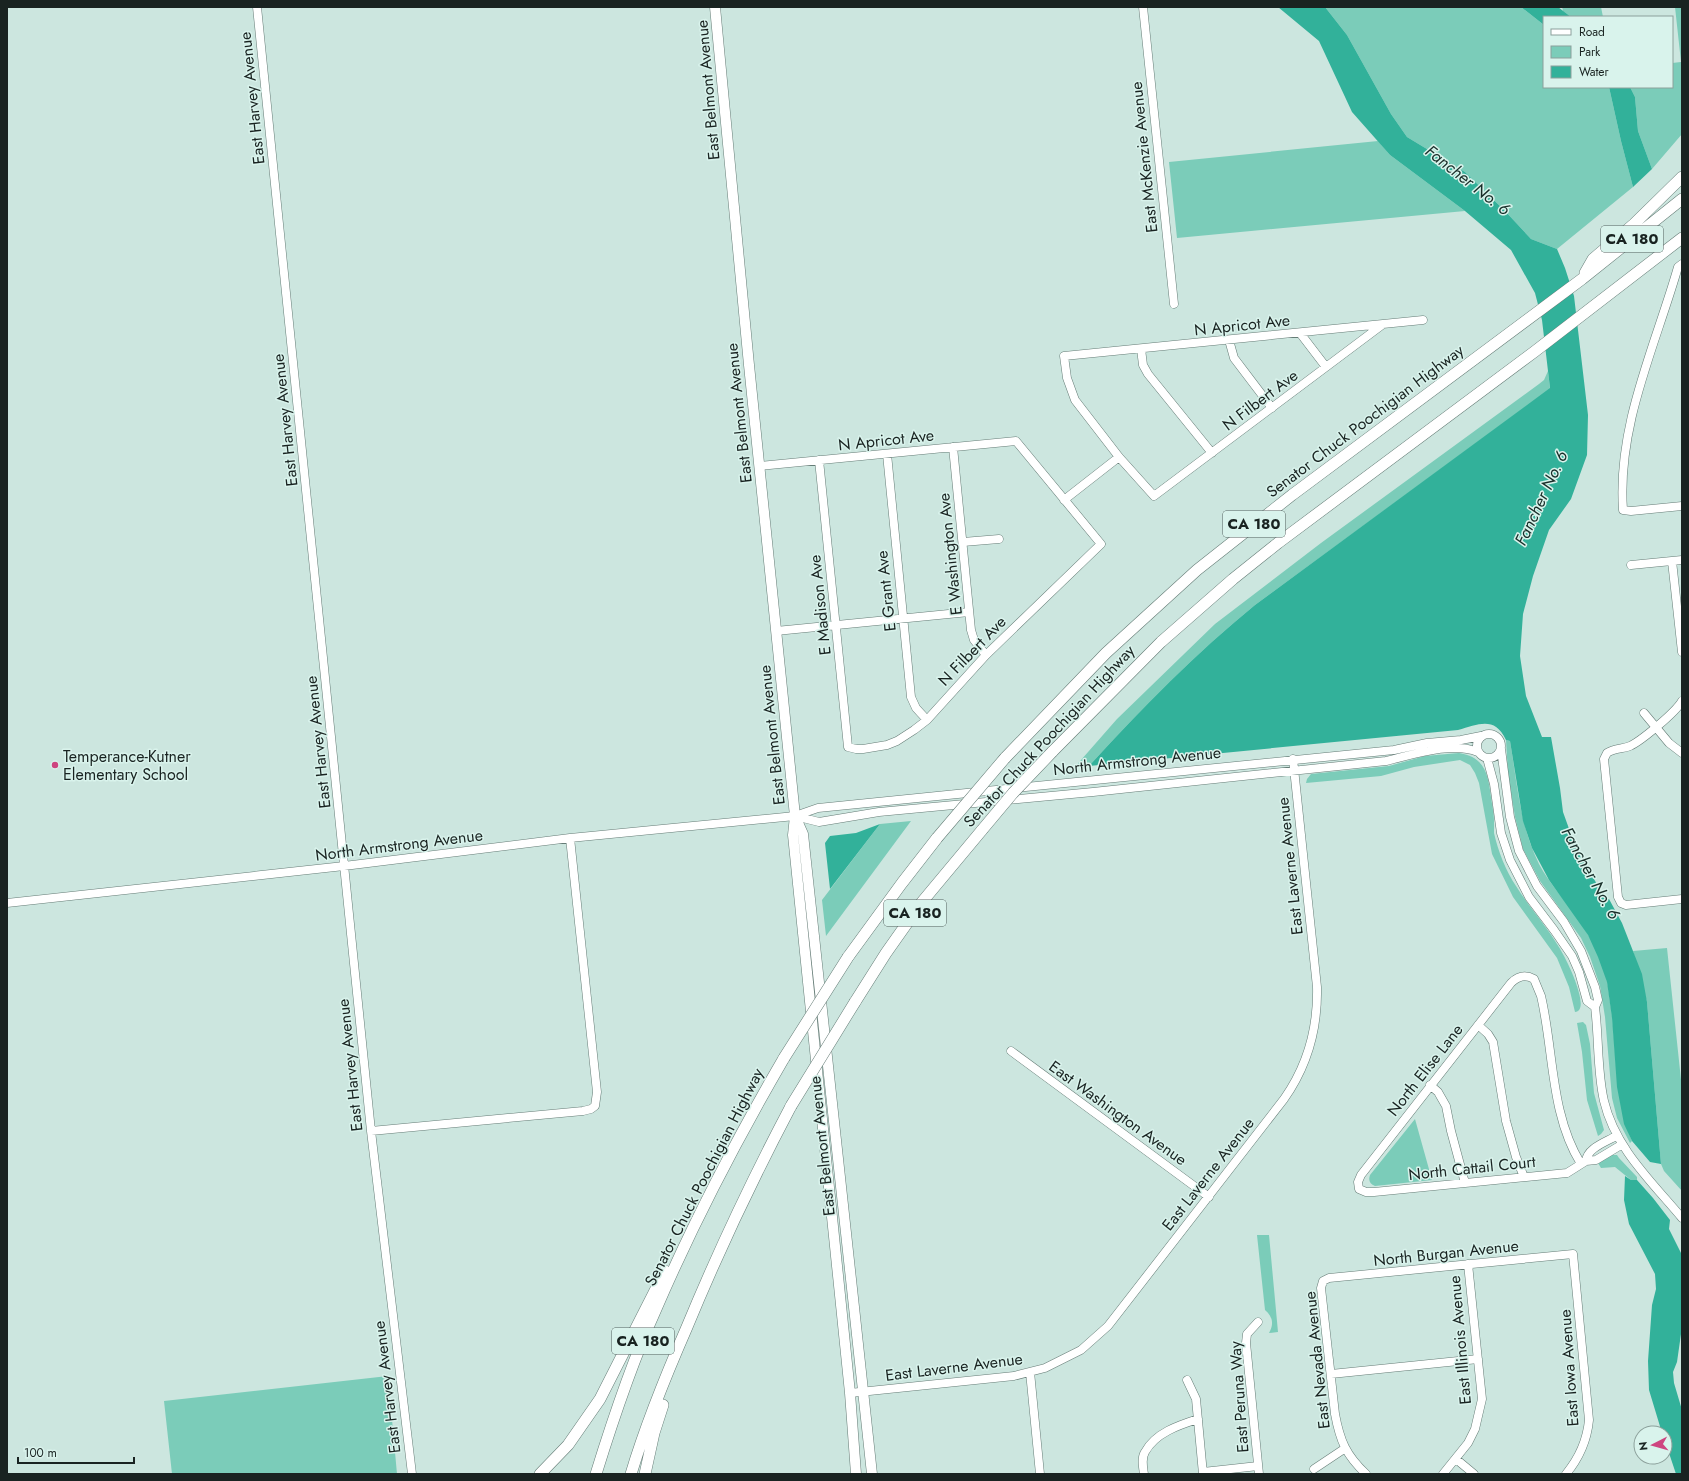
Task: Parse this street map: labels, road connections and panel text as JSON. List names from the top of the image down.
{
  "streets": {
    "highway": ["CA 180", "Senator Chuck Poochigian Highway"],
    "main road": ["East Belmont Avenue"],
    "street": [
      "East Harvey Avenue",
      "East McKenzie Avenue",
      "N Apricot Ave",
      "N Filbert Ave",
      "E Washington Ave",
      "E Grant Ave",
      "E Madison Ave",
      "North Armstrong Avenue",
      "East Laverne Avenue",
      "North Elise Lane",
      "East Washington Avenue",
      "North Cattail Court",
      "North Burgan Avenue",
      "East Illinois Avenue",
      "East Nevada Avenue",
      "East Iowa Avenue",
      "East Peruna Way"
    ]
  },
  "crossings": [
    ["East Belmont Avenue", "N Apricot Ave"],
    ["East Belmont Avenue", "North Armstrong Avenue"],
    ["East Belmont Avenue", "East Laverne Avenue"],
    ["East Harvey Avenue", "North Armstrong Avenue"],
    ["N Apricot Ave", "N Filbert Ave"],
    ["N Apricot Ave", "E Washington Ave"],
    ["N Apricot Ave", "E Grant Ave"],
    ["N Apricot Ave", "E Madison Ave"],
    ["N Filbert Ave", "E Washington Ave"],
    ["N Filbert Ave", "E Grant Ave"],
    ["N Filbert Ave", "E Madison Ave"],
    ["North Armstrong Avenue", "East Laverne Avenue"],
    ["East Laverne Avenue", "East Washington Avenue"],
    ["North Elise Lane", "North Cattail Court"],
    ["North Burgan Avenue", "East Illinois Avenue"],
    ["North Burgan Avenue", "East Nevada Avenue"],
    ["North Burgan Avenue", "East Iowa Avenue"]
  ],
  "water": ["Fancher No. 6"],
  "places": ["Temperance-Kutner Elementary School"],
  "legend": ["Road", "Park", "Water"],
  "scale_bar": "100 m",
  "north": "left"
}
